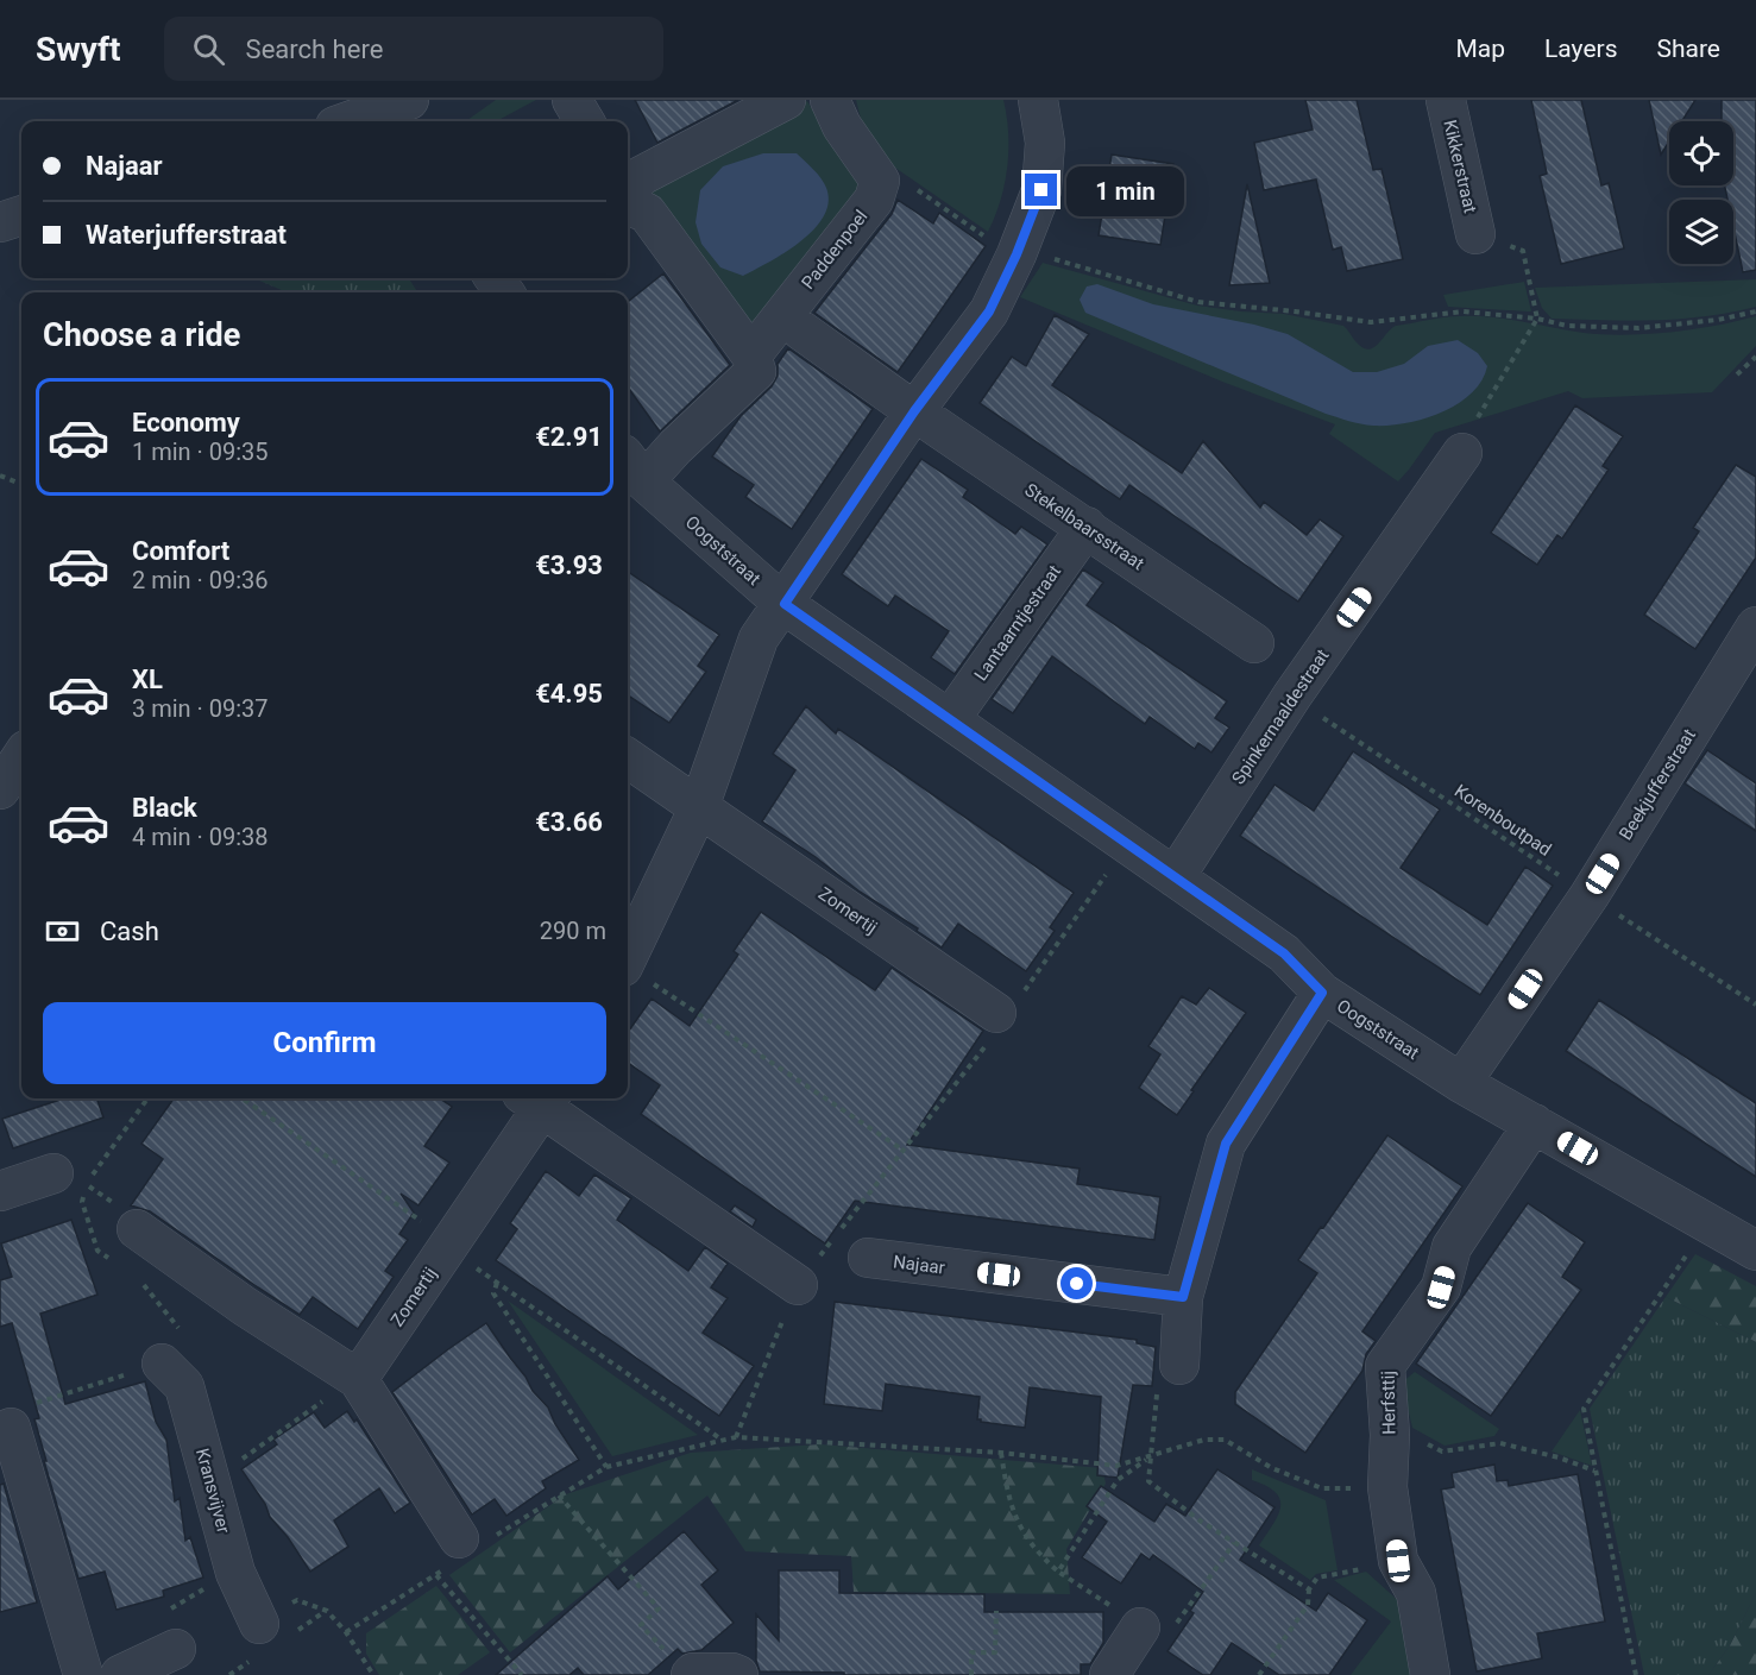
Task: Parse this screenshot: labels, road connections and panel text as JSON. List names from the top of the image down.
{
  "streets": {
    "street": [
      "Kikkerstraat",
      "Paddenpoel",
      "Stekelbaarsstraat",
      "Oogststraat",
      "Lantaarntjestraat",
      "Spinkernaaldestraat",
      "Beekjufferstraat",
      "Zomertij",
      "Najaar",
      "Herfsttij",
      "Kransvijver"
    ],
    "path": ["Korenboutpad"]
  },
  "crossings": [
    ["Paddenpoel", "Oogststraat"],
    ["Stekelbaarsstraat", "Lantaarntjestraat"],
    ["Oogststraat", "Lantaarntjestraat"],
    ["Oogststraat", "Spinkernaaldestraat"],
    ["Oogststraat", "Beekjufferstraat"],
    ["Oogststraat", "Herfsttij"],
    ["Spinkernaaldestraat", "Korenboutpad"],
    ["Beekjufferstraat", "Korenboutpad"]
  ],
  "page": {
    "header": "Swyft",
    "search": "Search here",
    "nav": ["Map", "Layers", "Share"],
    "banner": ["Najaar", "Waterjufferstraat"],
    "bubble": "1 min",
    "heading": "Choose a ride",
    "list": [
      {
        "name": "Economy",
        "note": "1 min · 09:35",
        "value": "€2.91"
      },
      {
        "name": "Comfort",
        "note": "2 min · 09:36",
        "value": "€3.93"
      },
      {
        "name": "XL",
        "note": "3 min · 09:37",
        "value": "€4.95"
      },
      {
        "name": "Black",
        "note": "4 min · 09:38",
        "value": "€3.66"
      }
    ],
    "pay": ["Cash", "290 m"],
    "buttons": "Confirm"
  }
}
